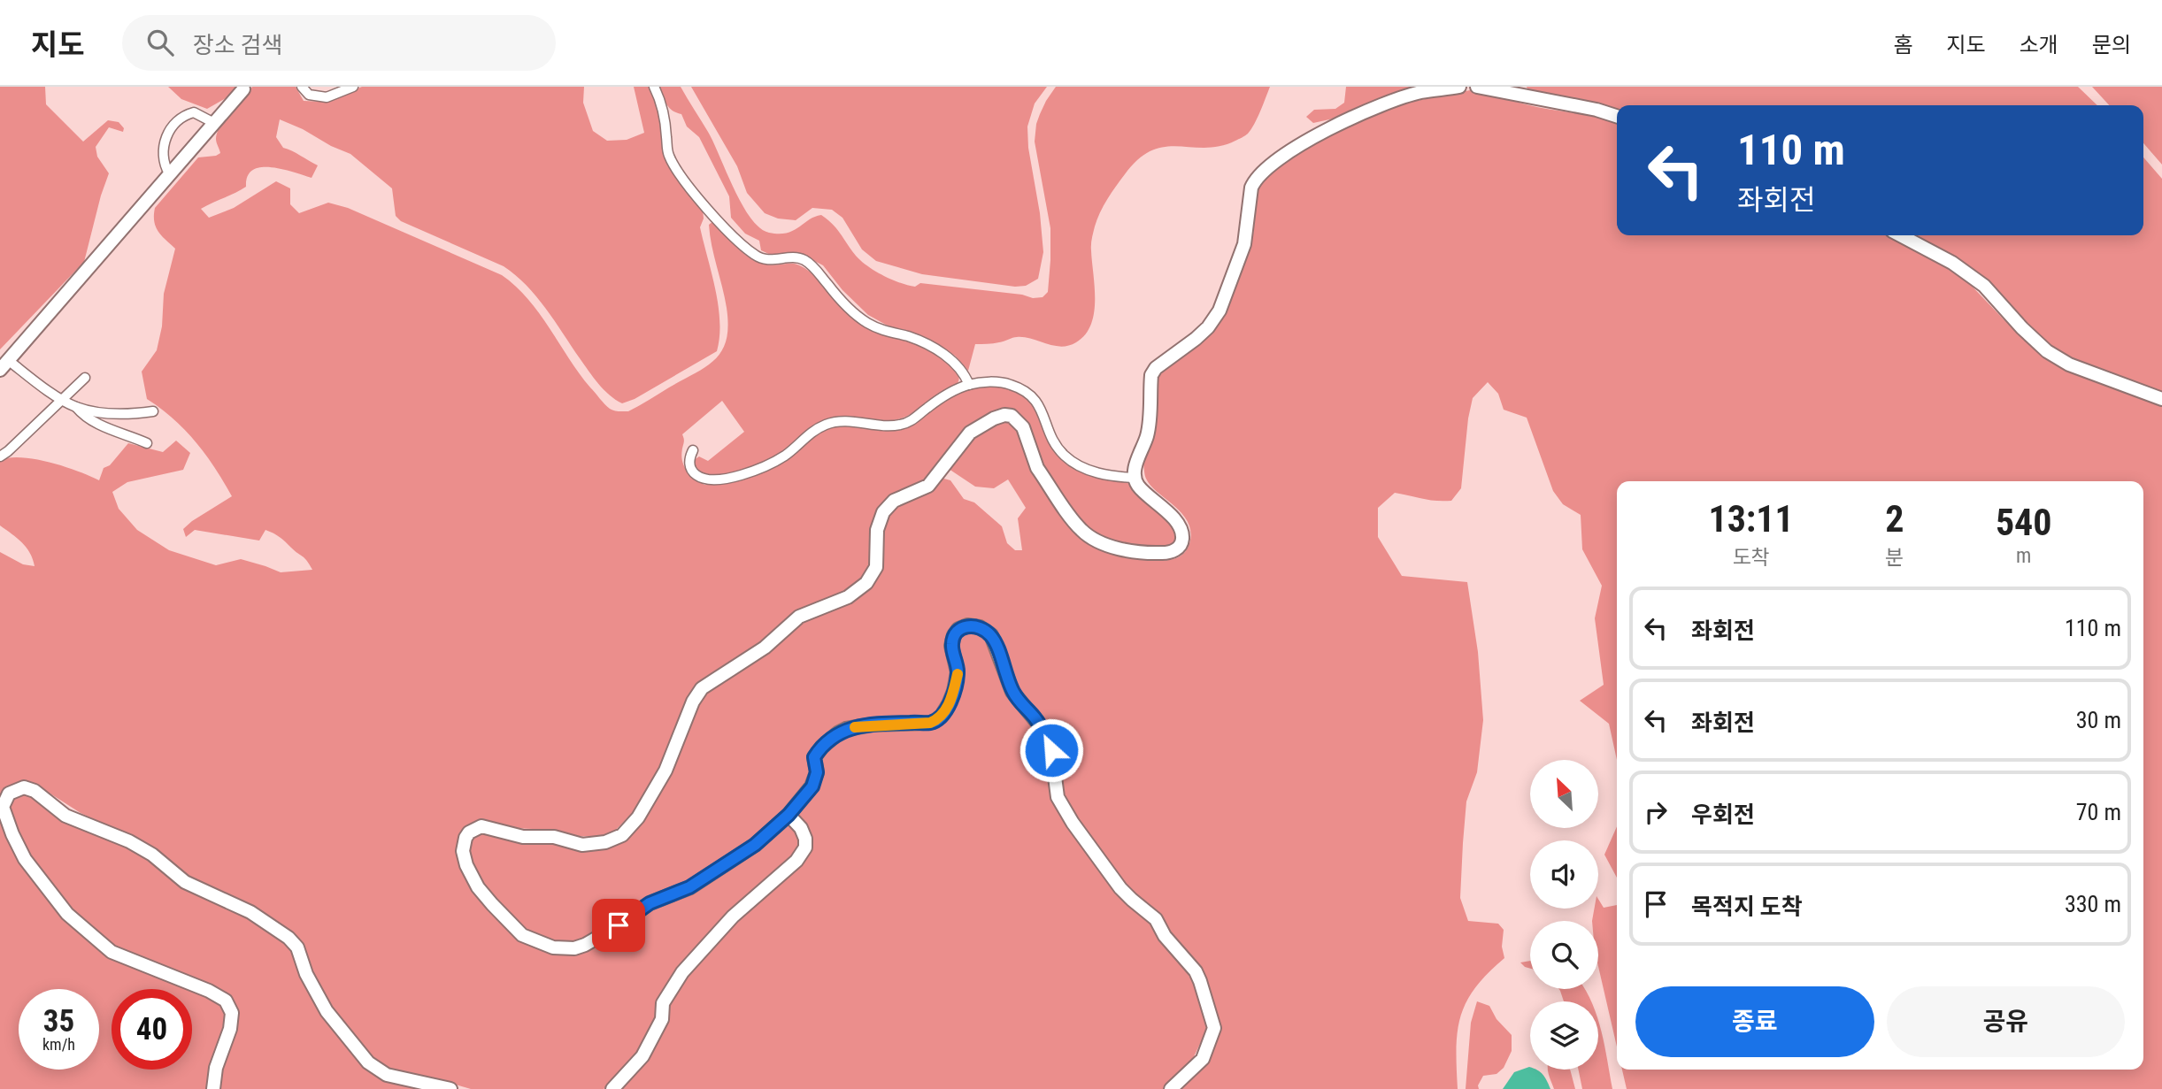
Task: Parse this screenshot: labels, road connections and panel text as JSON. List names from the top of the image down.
{
  "north": "top left",
  "page": {
    "header": "지도",
    "search": "장소 검색",
    "nav": [
      "홈",
      "지도",
      "소개",
      "문의"
    ],
    "turn": ["110 m", "좌회전"],
    "eta": [
      "13:11",
      "도착",
      "2",
      "분",
      "540",
      "m"
    ],
    "list": [
      {
        "name": "좌회전",
        "value": "110 m"
      },
      {
        "name": "좌회전",
        "value": "30 m"
      },
      {
        "name": "우회전",
        "value": "70 m"
      },
      {
        "name": "목적지 도착",
        "value": "330 m"
      }
    ],
    "buttons": ["종료", "공유"],
    "speed": "35 km/h",
    "limit": "40"
  }
}
